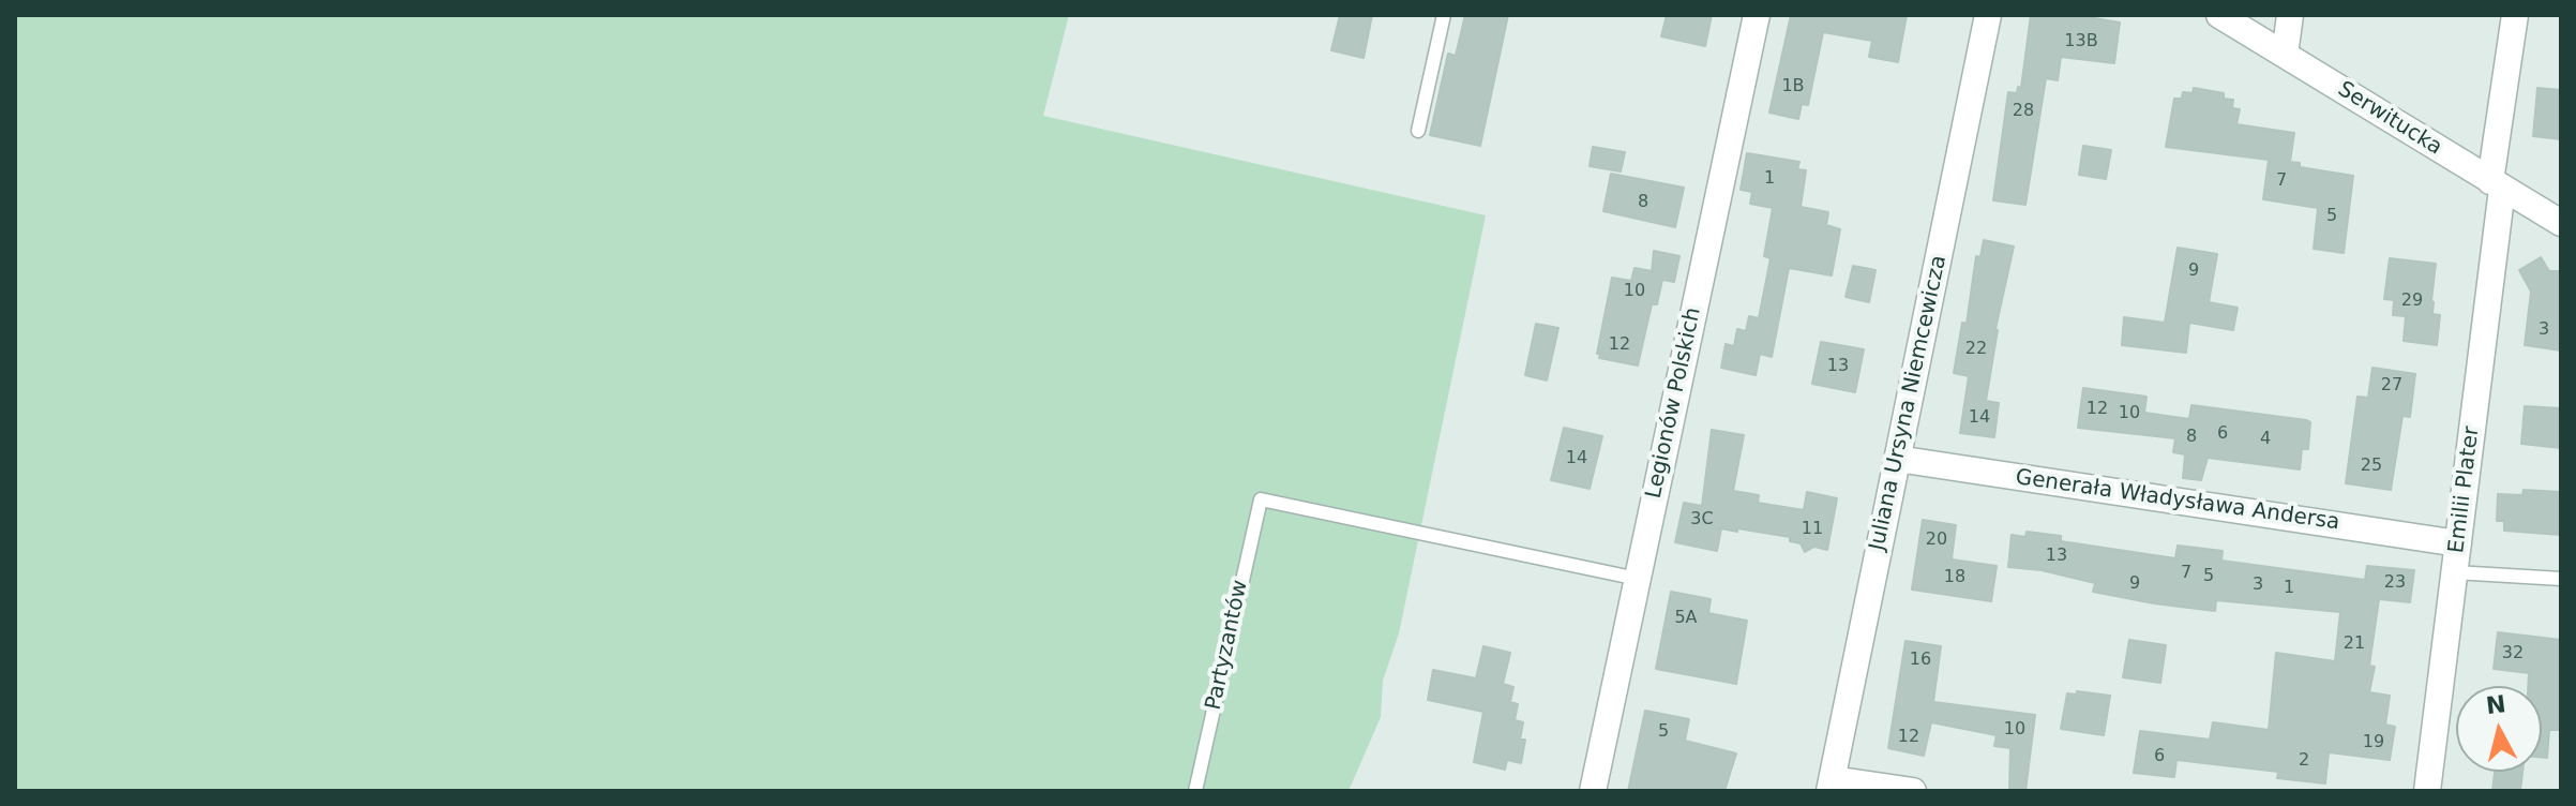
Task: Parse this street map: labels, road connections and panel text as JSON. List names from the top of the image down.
{
  "streets": {
    "street": [
      "Serwitucka",
      "Legionów Polskich",
      "Juliana Ursyna Niemcewicza",
      "Emilii Plater",
      "Generała Władysława Andersa"
    ],
    "lane": ["Partyzantów"]
  },
  "crossings": [
    ["Serwitucka", "Emilii Plater"],
    ["Legionów Polskich", "Partyzantów"],
    ["Juliana Ursyna Niemcewicza", "Generała Władysława Andersa"],
    ["Emilii Plater", "Generała Władysława Andersa"]
  ],
  "house_numbers": [
    "13B",
    "1B",
    "28",
    "1",
    "7",
    "8",
    "5",
    "9",
    "10",
    "29",
    "3",
    "12",
    "22",
    "13",
    "27",
    "12",
    "10",
    "14",
    "6",
    "8",
    "4",
    "14",
    "25",
    "3C",
    "11",
    "20",
    "13",
    "7",
    "5",
    "18",
    "23",
    "9",
    "3",
    "1",
    "5A",
    "21",
    "32",
    "16",
    "10",
    "5",
    "12",
    "19",
    "6",
    "2"
  ],
  "north": "top"
}
